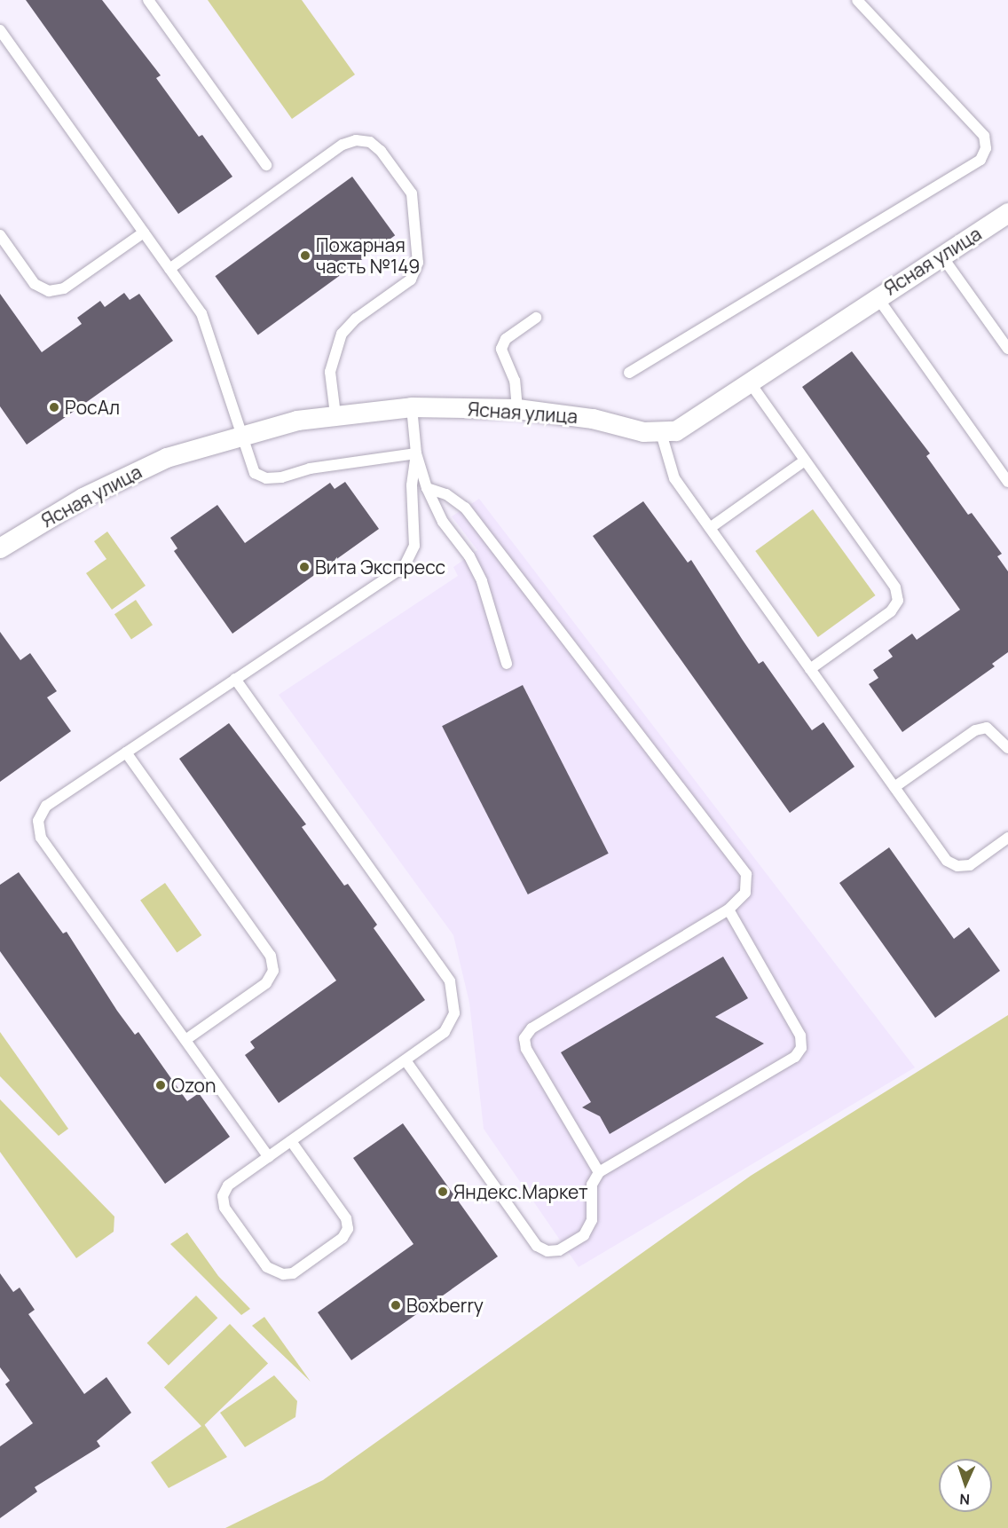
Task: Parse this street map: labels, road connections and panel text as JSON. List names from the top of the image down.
{
  "streets": {
    "street": ["Ясная улица"]
  },
  "places": [
    "Пожарная чаcть №149",
    "РосАл",
    "Вита Экспресс",
    "Ozon",
    "Яндекс.Маркет",
    "Boxberry"
  ],
  "north": "bottom"
}
